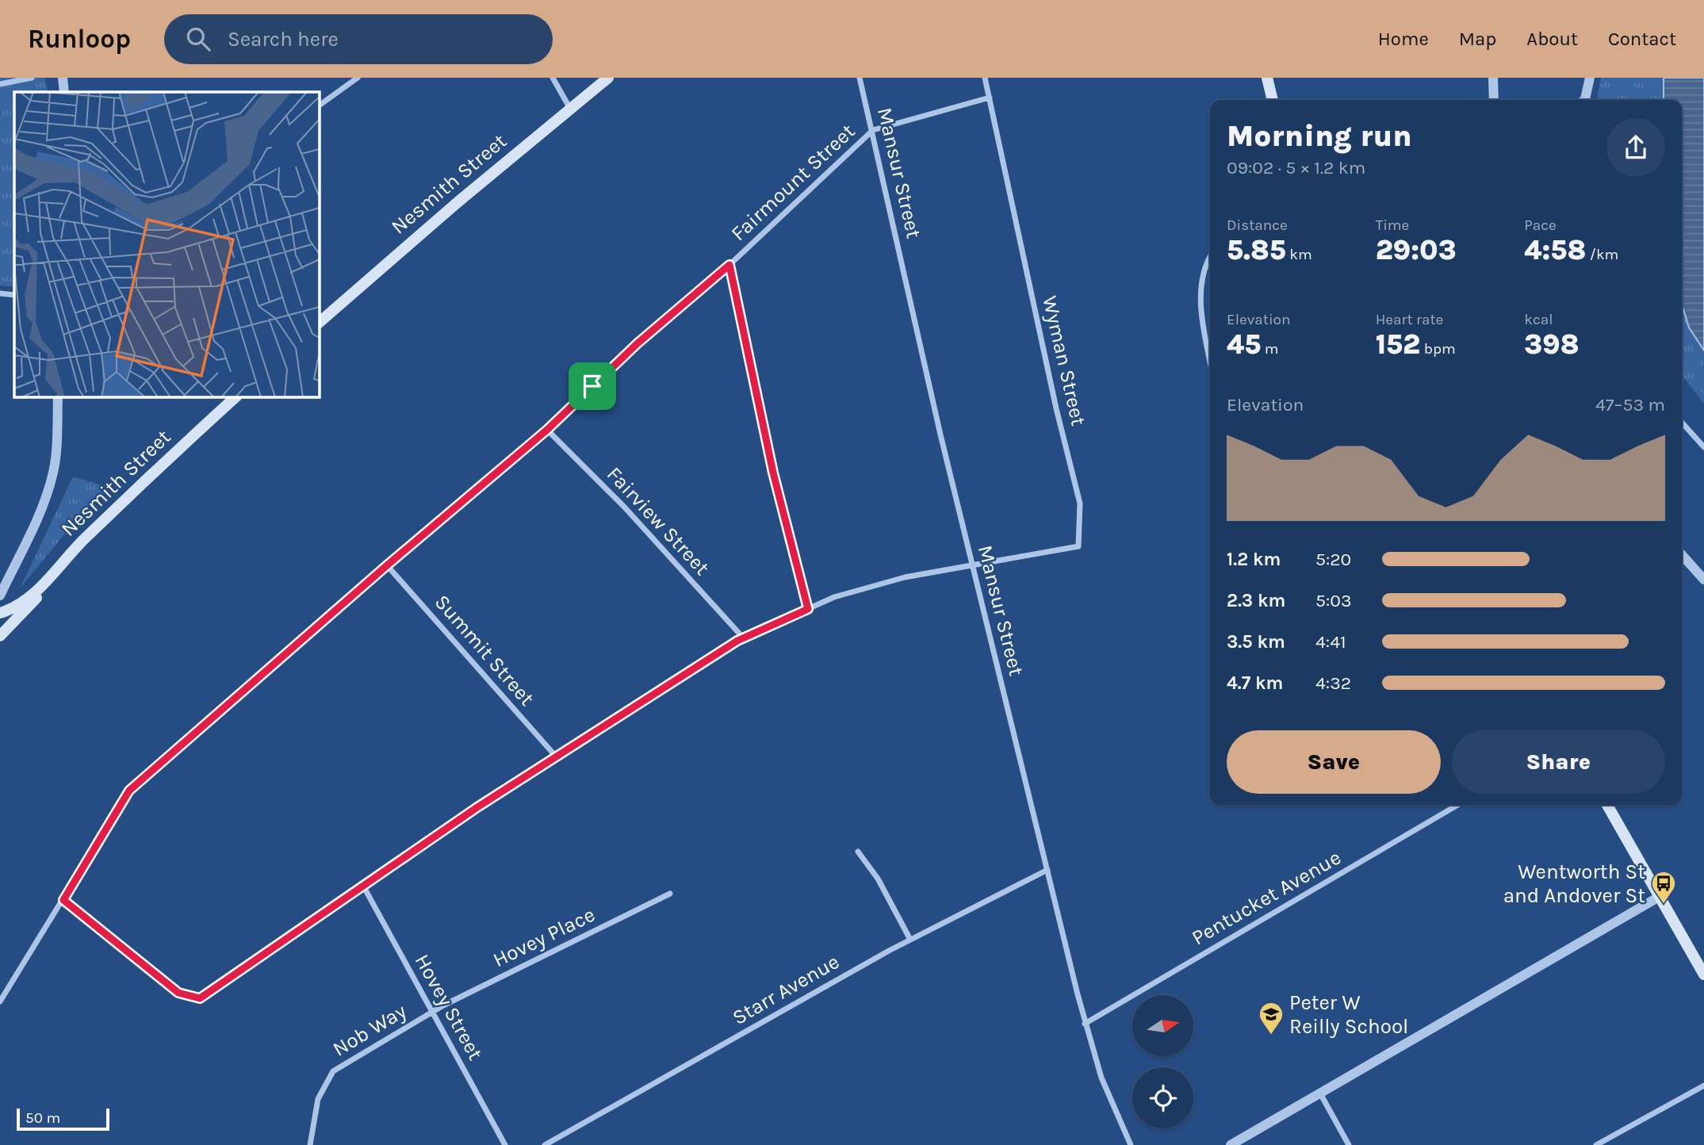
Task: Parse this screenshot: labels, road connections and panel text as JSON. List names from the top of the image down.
{
  "streets": {
    "main road": ["Nesmith Street"],
    "street": [
      "Mansur Street",
      "Fairmount Street",
      "Wyman Street",
      "Fairview Street",
      "Summit Street",
      "Pentucket Avenue",
      "Hovey Place",
      "Starr Avenue",
      "Hovey Street",
      "Nob Way"
    ]
  },
  "crossings": [
    ["Mansur Street", "Fairmount Street"],
    ["Mansur Street", "Wyman Street"],
    ["Mansur Street", "Pentucket Avenue"],
    ["Mansur Street", "Starr Avenue"],
    ["Fairmount Street", "Wyman Street"],
    ["Fairmount Street", "Fairview Street"],
    ["Fairmount Street", "Summit Street"],
    ["Hovey Place", "Hovey Street"],
    ["Hovey Place", "Nob Way"],
    ["Hovey Street", "Nob Way"]
  ],
  "places": {
    "bus stop": ["Wentworth St and Andover St"],
    "school or university": ["Peter W Reilly School"]
  },
  "scale_bar": "50 m",
  "north": "right",
  "page": {
    "header": "Runloop",
    "search": "Search here",
    "nav": [
      "Home",
      "Map",
      "About",
      "Contact"
    ],
    "heading": ["Morning run", "09:02 · 5 × 1.2 km"],
    "stats": [
      ["Distance", "5.85 km"],
      ["Time", "29:03"],
      ["Pace", "4:58 /km"],
      ["Elevation", "45 m"],
      ["Heart rate", "152 bpm"],
      ["kcal", "398"]
    ],
    "chart": ["Elevation", "47–53 m"],
    "list": [
      {
        "name": "1.2 km",
        "note": "5:20"
      },
      {
        "name": "2.3 km",
        "note": "5:03"
      },
      {
        "name": "3.5 km",
        "note": "4:41"
      },
      {
        "name": "4.7 km",
        "note": "4:32"
      }
    ],
    "buttons": ["Save", "Share"],
    "scale": "50 m"
  }
}
